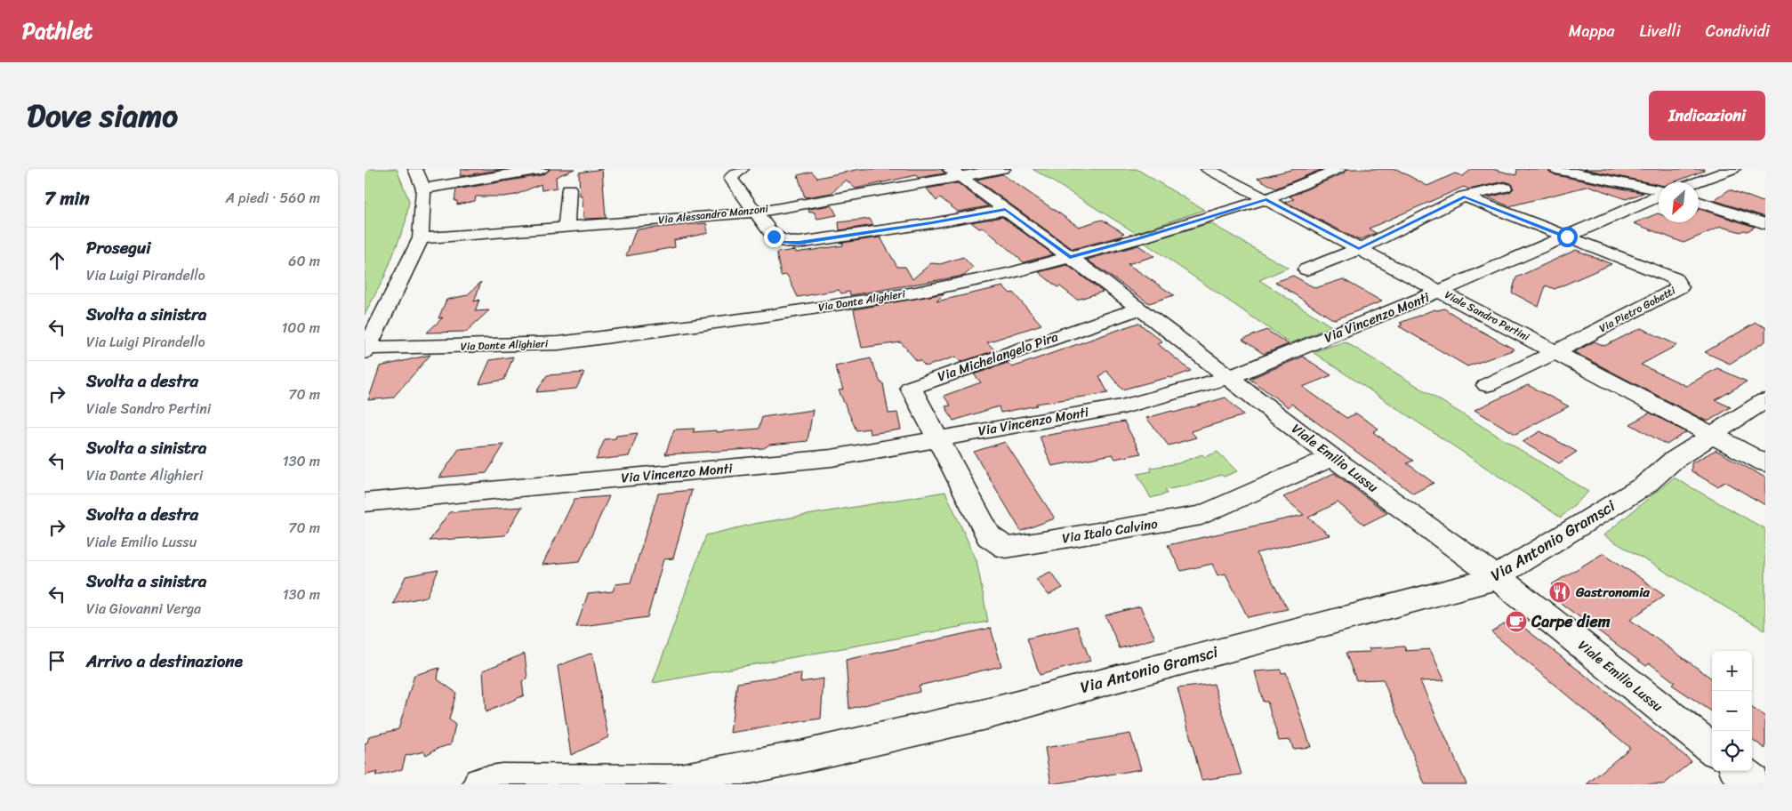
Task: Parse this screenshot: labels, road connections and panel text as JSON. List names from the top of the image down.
{
  "streets": {
    "street": [
      "Via Alessandro Manzoni",
      "Via Dante Alighieri",
      "Via Pietro Gobetti",
      "Viale Sandro Pertini",
      "Via Vincenzo Monti",
      "Via Michelangelo Pira",
      "Viale Emilio Lussu",
      "Via Italo Calvino",
      "Via Antonio Gramsci"
    ]
  },
  "crossings": [
    ["Via Alessandro Manzoni", "Viale Emilio Lussu"],
    ["Via Dante Alighieri", "Viale Sandro Pertini"],
    ["Via Dante Alighieri", "Viale Emilio Lussu"],
    ["Via Pietro Gobetti", "Viale Sandro Pertini"],
    ["Via Pietro Gobetti", "Via Vincenzo Monti"],
    ["Viale Sandro Pertini", "Via Vincenzo Monti"],
    ["Viale Sandro Pertini", "Via Antonio Gramsci"],
    ["Via Vincenzo Monti", "Via Michelangelo Pira"],
    ["Via Vincenzo Monti", "Viale Emilio Lussu"],
    ["Via Vincenzo Monti", "Via Italo Calvino"],
    ["Via Michelangelo Pira", "Viale Emilio Lussu"],
    ["Via Michelangelo Pira", "Via Italo Calvino"],
    ["Viale Emilio Lussu", "Via Italo Calvino"],
    ["Viale Emilio Lussu", "Via Antonio Gramsci"]
  ],
  "places": {
    "restaurant": ["Gastronomia"],
    "cafe": ["Carpe diem"]
  },
  "north": "bottom left",
  "page": {
    "header": "Pathlet",
    "nav": ["Mappa", "Livelli", "Condividi"],
    "title": "Dove siamo",
    "buttons": "Indicazioni",
    "heading": ["7 min", "A piedi · 560 m"],
    "list": [
      ["Prosegui", "Via Luigi Pirandello", "60 m"],
      ["Svolta a sinistra", "Via Luigi Pirandello", "100 m"],
      ["Svolta a destra", "Viale Sandro Pertini", "70 m"],
      ["Svolta a sinistra", "Via Dante Alighieri", "130 m"],
      ["Svolta a destra", "Viale Emilio Lussu", "70 m"],
      ["Svolta a sinistra", "Via Giovanni Verga", "130 m"],
      "Arrivo a destinazione"
    ],
    "map_buttons": ["+", "−"]
  }
}
